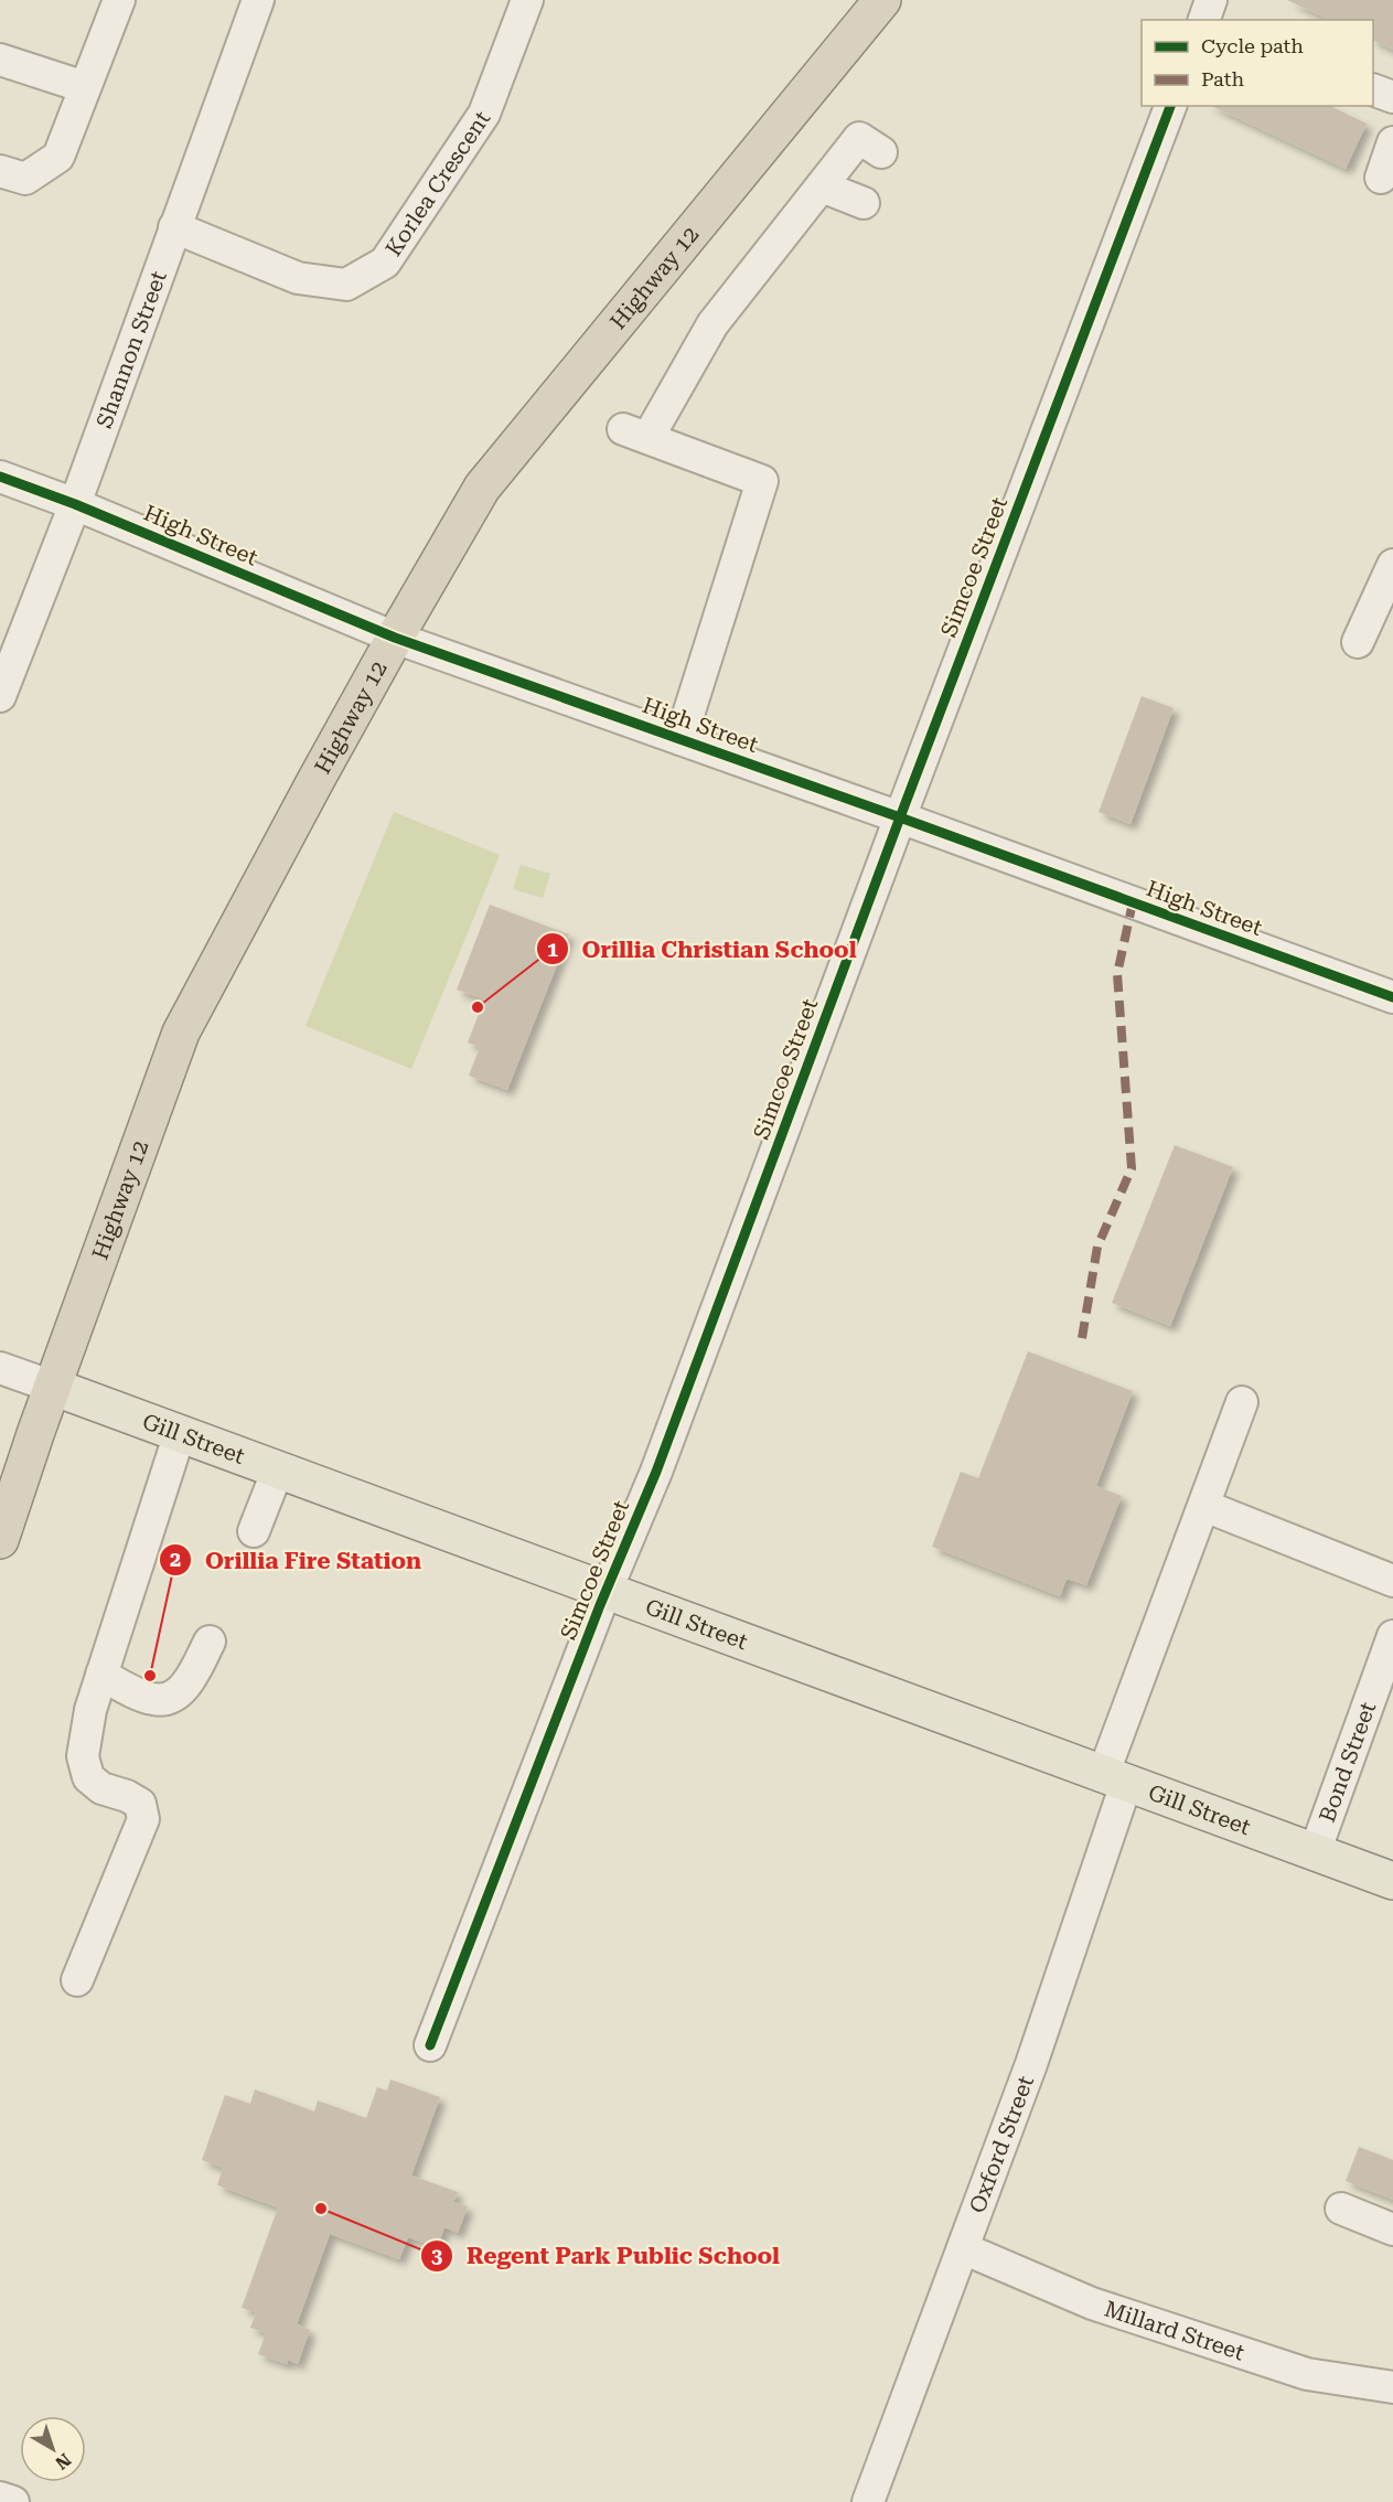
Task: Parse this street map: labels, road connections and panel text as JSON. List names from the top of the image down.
{
  "streets": {
    "highway": ["Highway 12"],
    "main road": ["Gill Street"],
    "street": [
      "Korlea Crescent",
      "Shannon Street",
      "High Street",
      "Simcoe Street",
      "Bond Street",
      "Oxford Street",
      "Millard Street"
    ]
  },
  "crossings": [
    ["Korlea Crescent", "Shannon Street"],
    ["Highway 12", "High Street"],
    ["Highway 12", "Gill Street"],
    ["Shannon Street", "High Street"],
    ["High Street", "Simcoe Street"],
    ["Simcoe Street", "Gill Street"],
    ["Gill Street", "Bond Street"],
    ["Gill Street", "Oxford Street"],
    ["Oxford Street", "Millard Street"]
  ],
  "places": ["Orillia Christian School", "Orillia Fire Station", "Regent Park Public School"],
  "legend": ["Cycle path", "Path"],
  "north": "bottom right"
}
